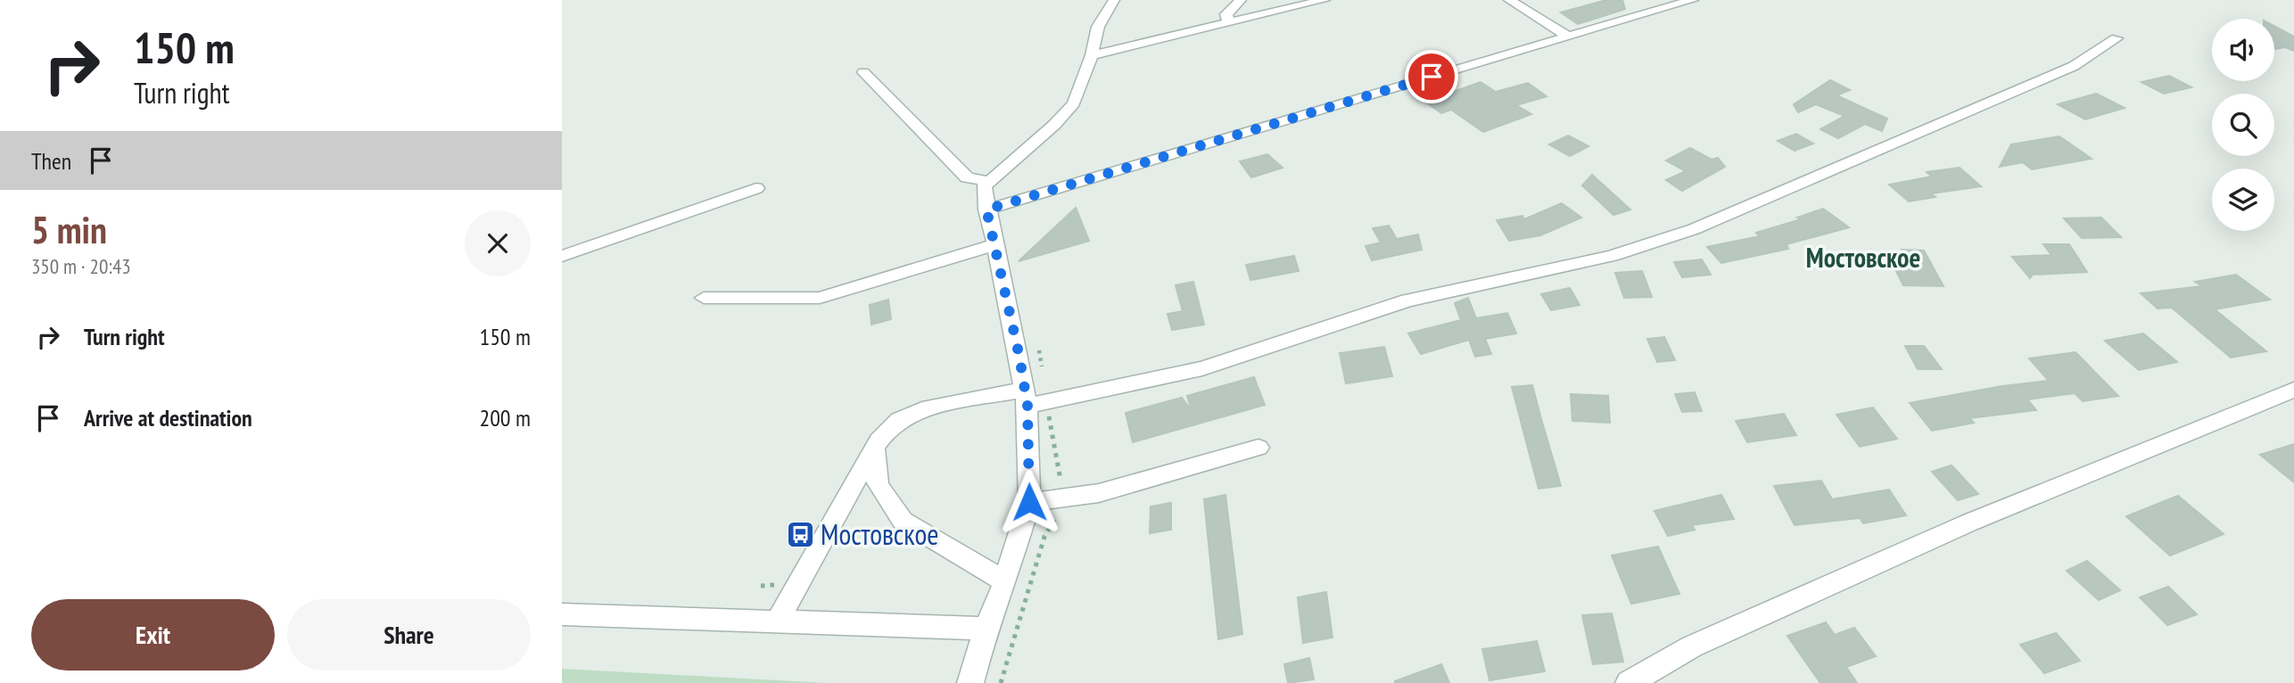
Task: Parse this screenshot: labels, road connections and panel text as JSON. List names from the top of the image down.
{
  "districts": ["Мостовское"],
  "places": {
    "bus stop": ["Мостовское"]
  },
  "page": {
    "turn": ["150 m", "Turn right"],
    "then": "Then",
    "heading": ["5 min", "350 m · 20:43"],
    "list": [
      {
        "name": "Turn right",
        "value": "150 m"
      },
      {
        "name": "Arrive at destination",
        "value": "200 m"
      }
    ],
    "buttons": ["Exit", "Share"]
  }
}
